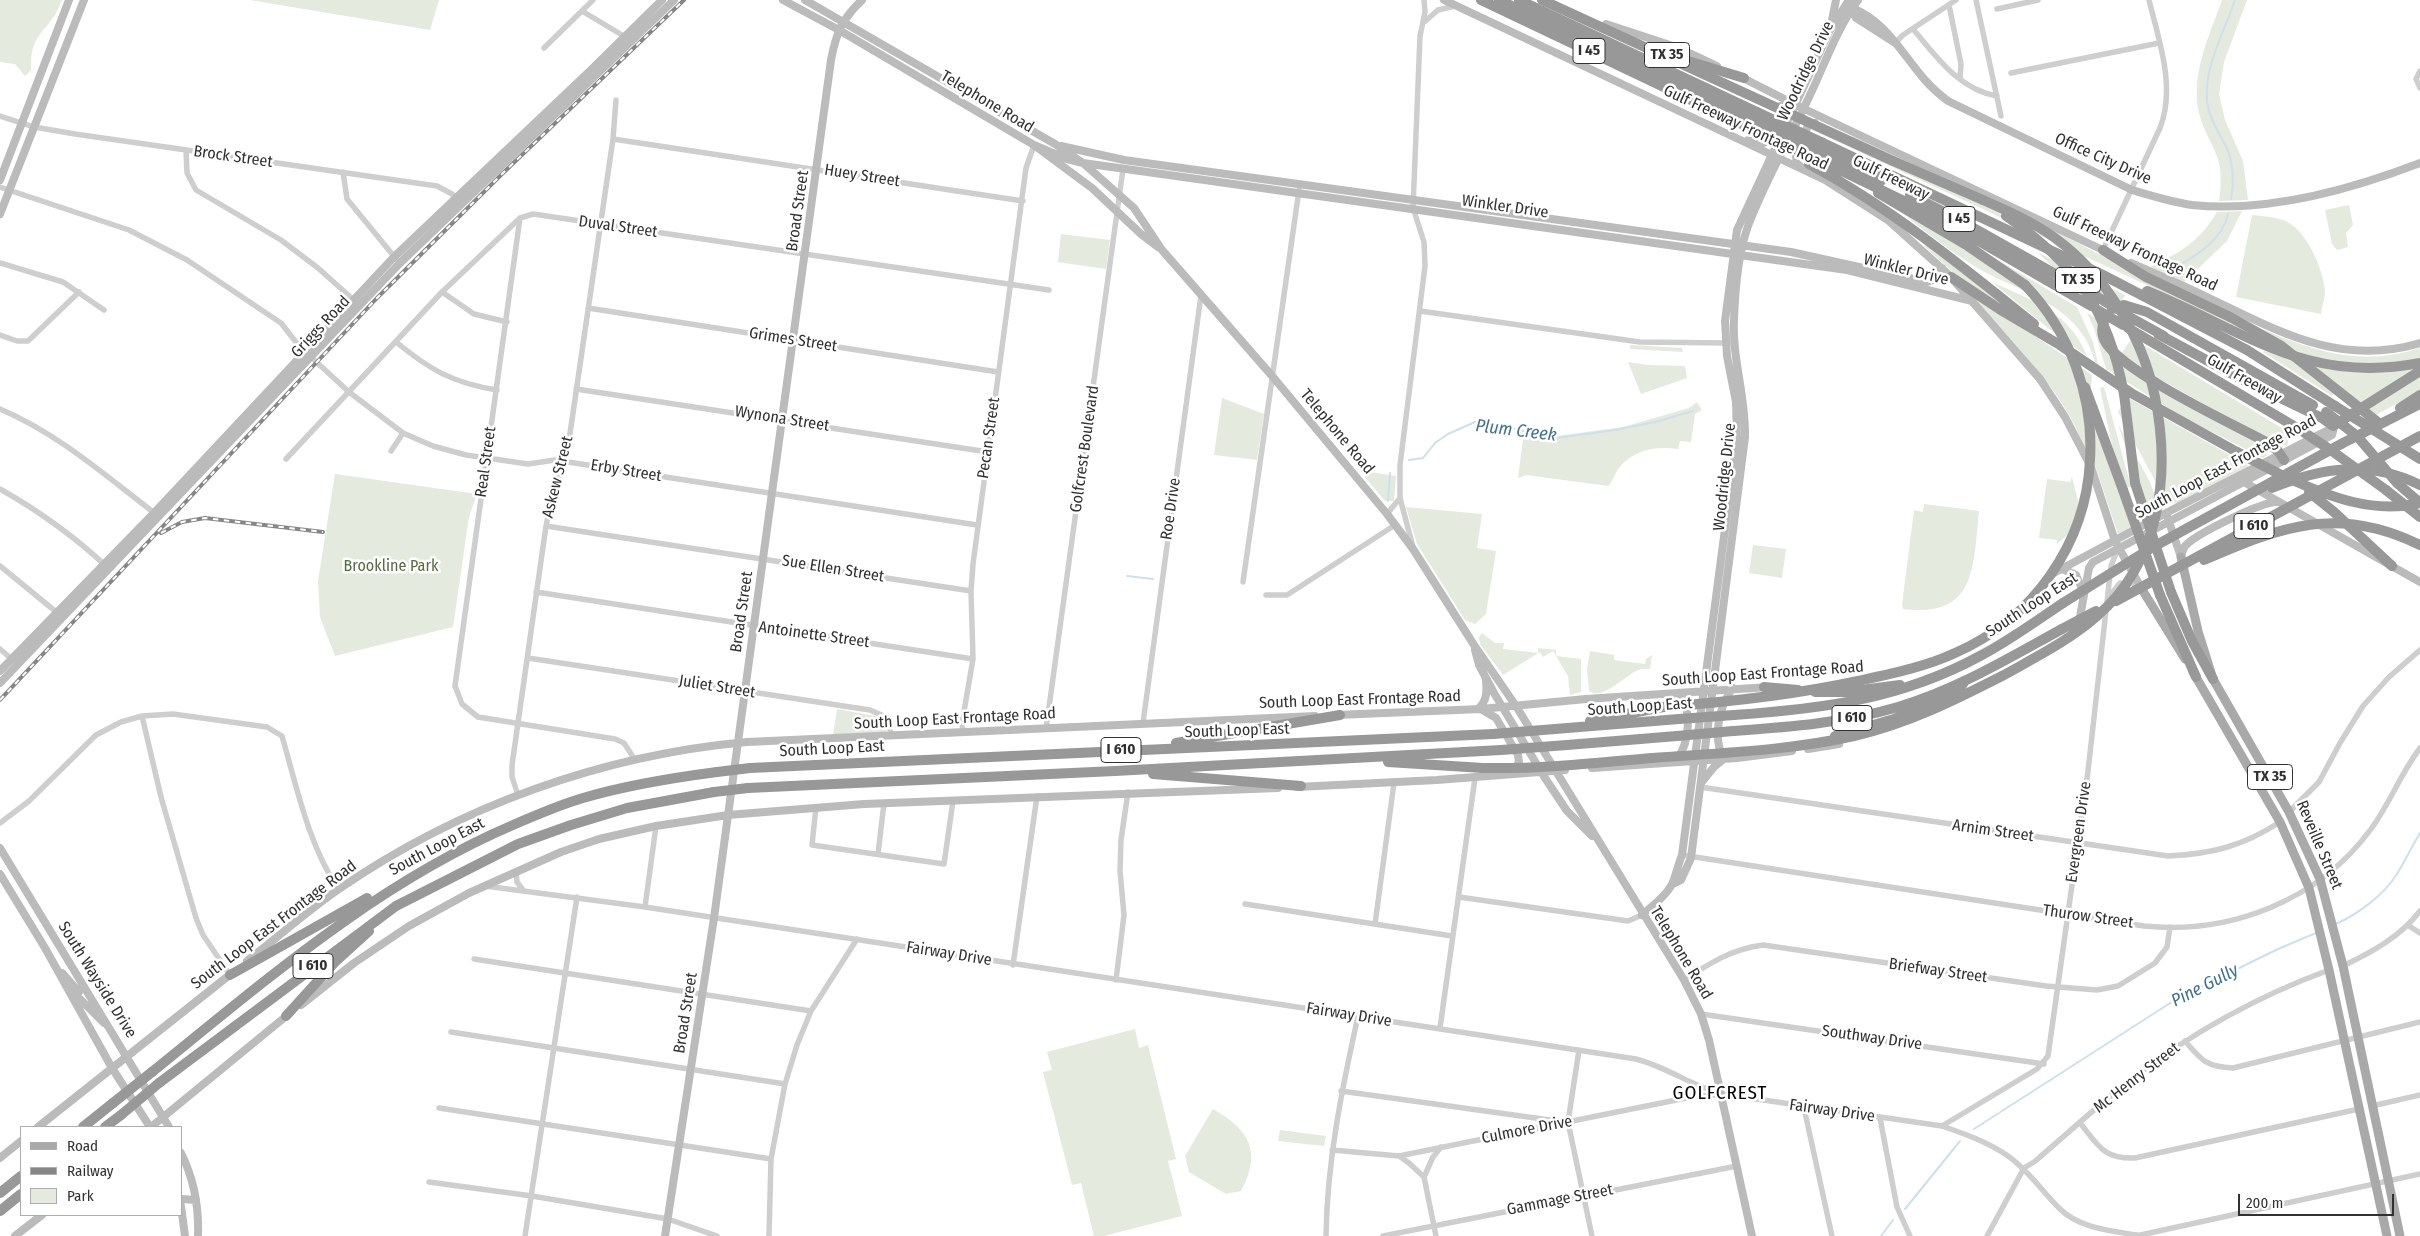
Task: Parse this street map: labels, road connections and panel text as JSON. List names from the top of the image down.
{
  "streets": {
    "highway": [
      "I 45",
      "TX 35",
      "Gulf Freeway",
      "I 610",
      "South Loop East"
    ],
    "main road": [
      "Woodridge Drive",
      "Telephone Road",
      "Gulf Freeway Frontage Road",
      "Office City Drive",
      "Winkler Drive",
      "Broad Street",
      "Griggs Road",
      "South Loop East Frontage Road",
      "Reveille Street",
      "South Wayside Drive"
    ],
    "street": [
      "Brock Street",
      "Huey Street",
      "Duval Street",
      "Grimes Street",
      "Wynona Street",
      "Pecan Street",
      "Golfcrest Boulevard",
      "Real Street",
      "Erby Street",
      "Askew Street",
      "Roe Drive",
      "Sue Ellen Street",
      "Antoinette Street",
      "Juliet Street",
      "Arnim Street",
      "Evergreen Drive",
      "Thurow Street",
      "Fairway Drive",
      "Briefway Street",
      "Southway Drive",
      "Mc Henry Street",
      "Culmore Drive",
      "Gammage Street"
    ]
  },
  "crossings": [
    ["TX 35", "Gulf Freeway"],
    ["TX 35", "Reveille Street"],
    ["Woodridge Drive", "Telephone Road"],
    ["Woodridge Drive", "Gulf Freeway Frontage Road"],
    ["Woodridge Drive", "Office City Drive"],
    ["Woodridge Drive", "Winkler Drive"],
    ["Woodridge Drive", "South Loop East Frontage Road"],
    ["Woodridge Drive", "Arnim Street"],
    ["Woodridge Drive", "Thurow Street"],
    ["Telephone Road", "Winkler Drive"],
    ["Telephone Road", "Broad Street"],
    ["Telephone Road", "Pecan Street"],
    ["Telephone Road", "Golfcrest Boulevard"],
    ["Telephone Road", "South Loop East Frontage Road"],
    ["Telephone Road", "Roe Drive"],
    ["Telephone Road", "Fairway Drive"],
    ["Telephone Road", "Briefway Street"],
    ["Telephone Road", "Southway Drive"],
    ["Telephone Road", "Culmore Drive"],
    ["Telephone Road", "Gammage Street"],
    ["Gulf Freeway Frontage Road", "Gulf Freeway"],
    ["Gulf Freeway Frontage Road", "Winkler Drive"],
    ["Gulf Freeway Frontage Road", "South Loop East Frontage Road"],
    ["Gulf Freeway Frontage Road", "Evergreen Drive"],
    ["Gulf Freeway Frontage Road", "Reveille Street"],
    ["Brock Street", "Griggs Road"],
    ["Huey Street", "Broad Street"],
    ["Huey Street", "Pecan Street"],
    ["Huey Street", "Askew Street"],
    ["Winkler Drive", "Pecan Street"],
    ["Winkler Drive", "Golfcrest Boulevard"],
    ["Broad Street", "Duval Street"],
    ["Broad Street", "Grimes Street"],
    ["Broad Street", "Wynona Street"],
    ["Broad Street", "South Loop East Frontage Road"],
    ["Broad Street", "Erby Street"],
    ["Broad Street", "Sue Ellen Street"],
    ["Broad Street", "Antoinette Street"],
    ["Broad Street", "Juliet Street"],
    ["Broad Street", "Fairway Drive"],
    ["Duval Street", "Pecan Street"],
    ["Duval Street", "Real Street"],
    ["Duval Street", "Askew Street"],
    ["Griggs Road", "Erby Street"],
    ["Grimes Street", "Pecan Street"],
    ["Grimes Street", "Askew Street"],
    ["Wynona Street", "Pecan Street"],
    ["Wynona Street", "Askew Street"],
    ["Pecan Street", "South Loop East Frontage Road"],
    ["Pecan Street", "Erby Street"],
    ["Pecan Street", "Sue Ellen Street"],
    ["Pecan Street", "Antoinette Street"],
    ["Golfcrest Boulevard", "South Loop East Frontage Road"],
    ["Real Street", "Erby Street"],
    ["Real Street", "Askew Street"],
    ["South Loop East Frontage Road", "Askew Street"],
    ["South Loop East Frontage Road", "Roe Drive"],
    ["South Loop East Frontage Road", "Juliet Street"],
    ["South Loop East Frontage Road", "Evergreen Drive"],
    ["South Loop East Frontage Road", "Reveille Street"],
    ["South Loop East Frontage Road", "Fairway Drive"],
    ["South Loop East Frontage Road", "South Wayside Drive"],
    ["Erby Street", "Askew Street"],
    ["Askew Street", "Sue Ellen Street"],
    ["Askew Street", "Antoinette Street"],
    ["Askew Street", "Juliet Street"],
    ["South Loop East", "Reveille Street"],
    ["Arnim Street", "Evergreen Drive"],
    ["Arnim Street", "Reveille Street"],
    ["Evergreen Drive", "Reveille Street"],
    ["Evergreen Drive", "Thurow Street"],
    ["Evergreen Drive", "Briefway Street"],
    ["Evergreen Drive", "Southway Drive"],
    ["Reveille Street", "Thurow Street"],
    ["Reveille Street", "Fairway Drive"],
    ["Reveille Street", "Mc Henry Street"],
    ["Thurow Street", "Briefway Street"],
    ["Fairway Drive", "Mc Henry Street"],
    ["Fairway Drive", "Culmore Drive"]
  ],
  "districts": ["GOLFCREST"],
  "water": ["Plum Creek", "Pine Gully"],
  "parks": ["Brookline Park"],
  "legend": ["Road", "Railway", "Park"],
  "scale_bar": "200 m"
}
